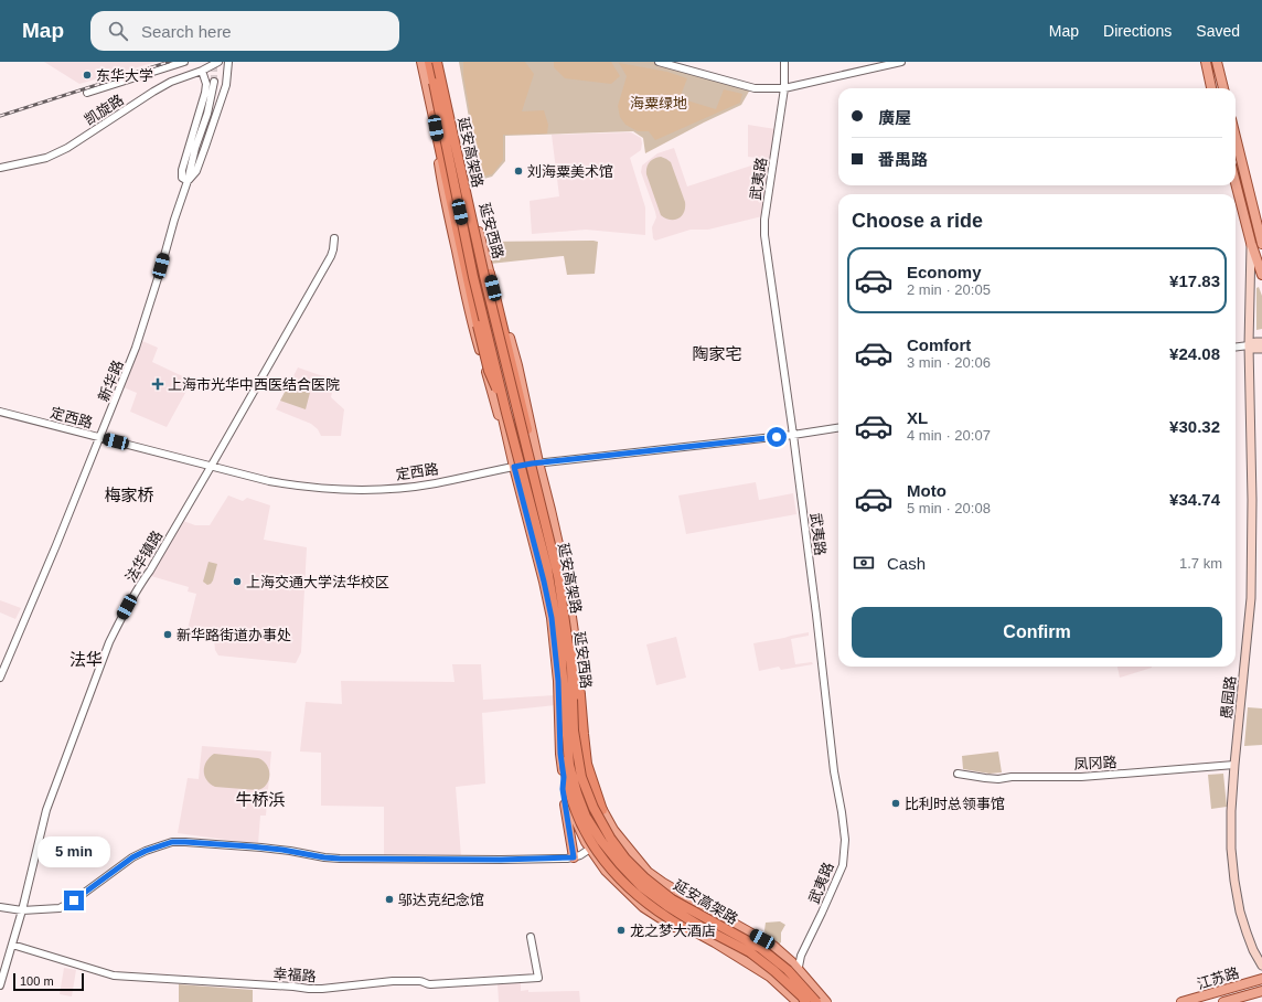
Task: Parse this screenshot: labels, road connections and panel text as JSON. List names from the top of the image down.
{
  "streets": {
    "highway": ["延安高架路"],
    "main road": ["延安西路", "愚园路", "江苏路"],
    "street": [
      "凯旋路",
      "武夷路",
      "新华路",
      "定西路",
      "法华镇路",
      "凤冈路",
      "幸福路"
    ]
  },
  "crossings": [
    ["延安高架路", "武夷路"],
    ["延安高架路", "延安西路"],
    ["武夷路", "延安西路"],
    ["武夷路", "定西路"],
    ["延安西路", "定西路"],
    ["新华路", "定西路"],
    ["定西路", "法华镇路"],
    ["法华镇路", "幸福路"],
    ["愚园路", "凤冈路"]
  ],
  "districts": [
    "陶家宅",
    "梅家桥",
    "法华",
    "牛桥浜"
  ],
  "parks": ["海粟绿地"],
  "places": {
    "other": [
      "东华大学",
      "刘海粟美术馆",
      "上海交通大学法华校区",
      "新华路街道办事处",
      "比利时总领事馆",
      "邬达克纪念馆",
      "龙之梦大酒店"
    ],
    "health": ["上海市光华中西医结合医院"]
  },
  "scale_bar": "100 m",
  "page": {
    "header": "Map",
    "search": "Search here",
    "nav": ["Map", "Directions", "Saved"],
    "banner": ["廣屋", "番禺路"],
    "heading": "Choose a ride",
    "list": [
      {
        "name": "Economy",
        "note": "2 min · 20:05",
        "value": "¥17.83"
      },
      {
        "name": "Comfort",
        "note": "3 min · 20:06",
        "value": "¥24.08"
      },
      {
        "name": "XL",
        "note": "4 min · 20:07",
        "value": "¥30.32"
      },
      {
        "name": "Moto",
        "note": "5 min · 20:08",
        "value": "¥34.74"
      }
    ],
    "pay": ["Cash", "1.7 km"],
    "buttons": "Confirm",
    "bubble": "5 min",
    "scale": "100 m"
  }
}
